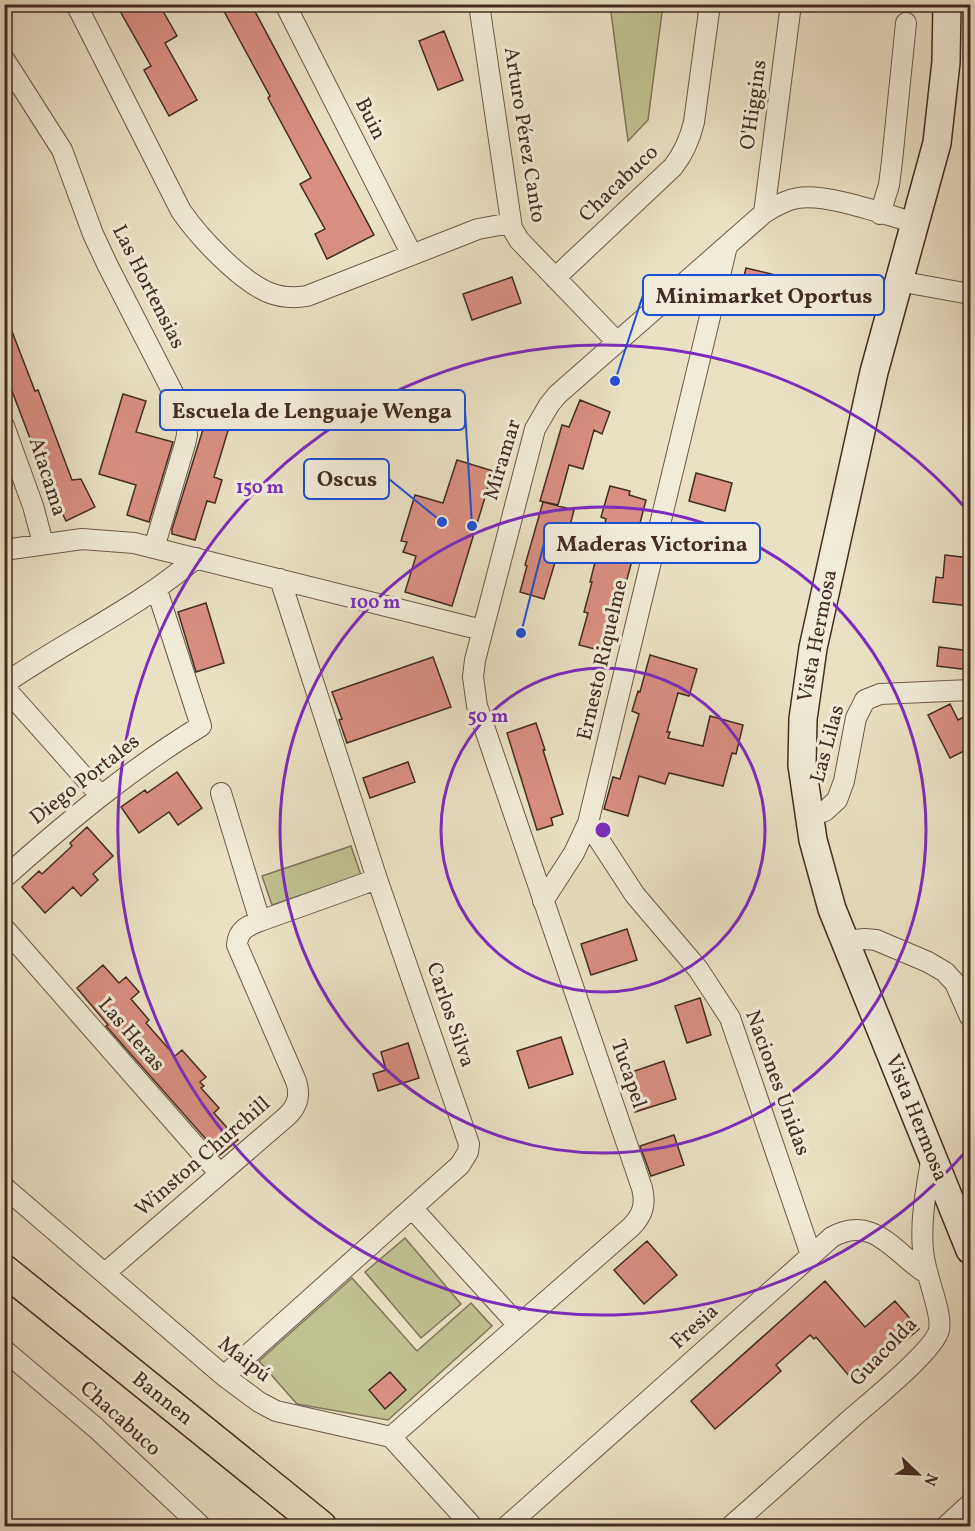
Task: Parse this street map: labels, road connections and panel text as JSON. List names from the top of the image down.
{
  "streets": {
    "main road": ["Vista Hermosa", "Bannen"],
    "street": [
      "O'Higgins",
      "Buin",
      "Arturo Pérez Canto",
      "Chacabuco",
      "Las Hortensias",
      "Miramar",
      "Atacama",
      "Ernesto Riquelme",
      "Las Lilas",
      "Diego Portales",
      "Carlos Silva",
      "Las Heras",
      "Tucapel",
      "Naciones Unidas",
      "Winston Churchill",
      "Fresia",
      "Guacolda",
      "Maipú"
    ]
  },
  "crossings": [
    ["O'Higgins", "Miramar"],
    ["Arturo Pérez Canto", "Chacabuco"],
    ["Arturo Pérez Canto", "Miramar"],
    ["Miramar", "Vista Hermosa"],
    ["Miramar", "Ernesto Riquelme"],
    ["Miramar", "Tucapel"],
    ["Vista Hermosa", "Las Lilas"],
    ["Vista Hermosa", "Guacolda"],
    ["Ernesto Riquelme", "Tucapel"],
    ["Ernesto Riquelme", "Naciones Unidas"],
    ["Carlos Silva", "Winston Churchill"],
    ["Carlos Silva", "Maipú"],
    ["Las Heras", "Winston Churchill"],
    ["Tucapel", "Maipú"],
    ["Naciones Unidas", "Fresia"],
    ["Winston Churchill", "Maipú"],
    ["Fresia", "Guacolda"]
  ],
  "places": [
    "Minimarket Oportus",
    "Oscus",
    "Escuela de Lenguaje Wenga",
    "Maderas Victorina"
  ],
  "north": "bottom right",
  "rings": ["150 m", "100 m", "50 m"]
}
